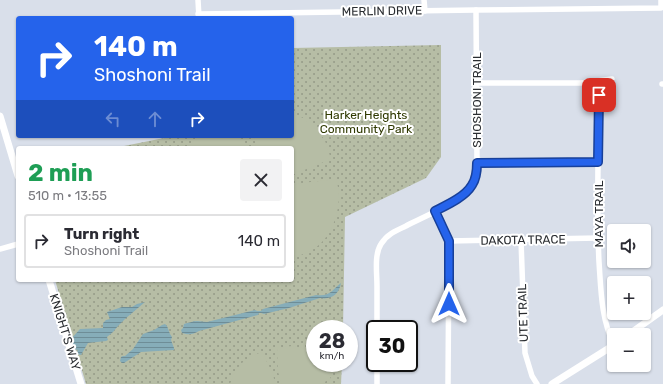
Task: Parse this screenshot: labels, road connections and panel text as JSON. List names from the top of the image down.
{
  "streets": {
    "main road": ["KNIGHT'S WAY"],
    "street": [
      "MERLIN DRIVE",
      "SHOSHONI TRAIL",
      "MAYA TRAIL",
      "DAKOTA TRACE",
      "UTE TRAIL"
    ]
  },
  "crossings": [
    ["MERLIN DRIVE", "SHOSHONI TRAIL"],
    ["MAYA TRAIL", "DAKOTA TRACE"],
    ["DAKOTA TRACE", "UTE TRAIL"]
  ],
  "parks": ["Harker Heights Community Park"],
  "page": {
    "turn": ["140 m", "Shoshoni Trail"],
    "heading": ["2 min", "510 m · 13:55"],
    "list": [
      {
        "name": "Turn right",
        "note": "Shoshoni Trail",
        "value": "140 m"
      }
    ],
    "map_buttons": ["+", "−"],
    "speed": "28 km/h",
    "limit": "30"
  }
}
